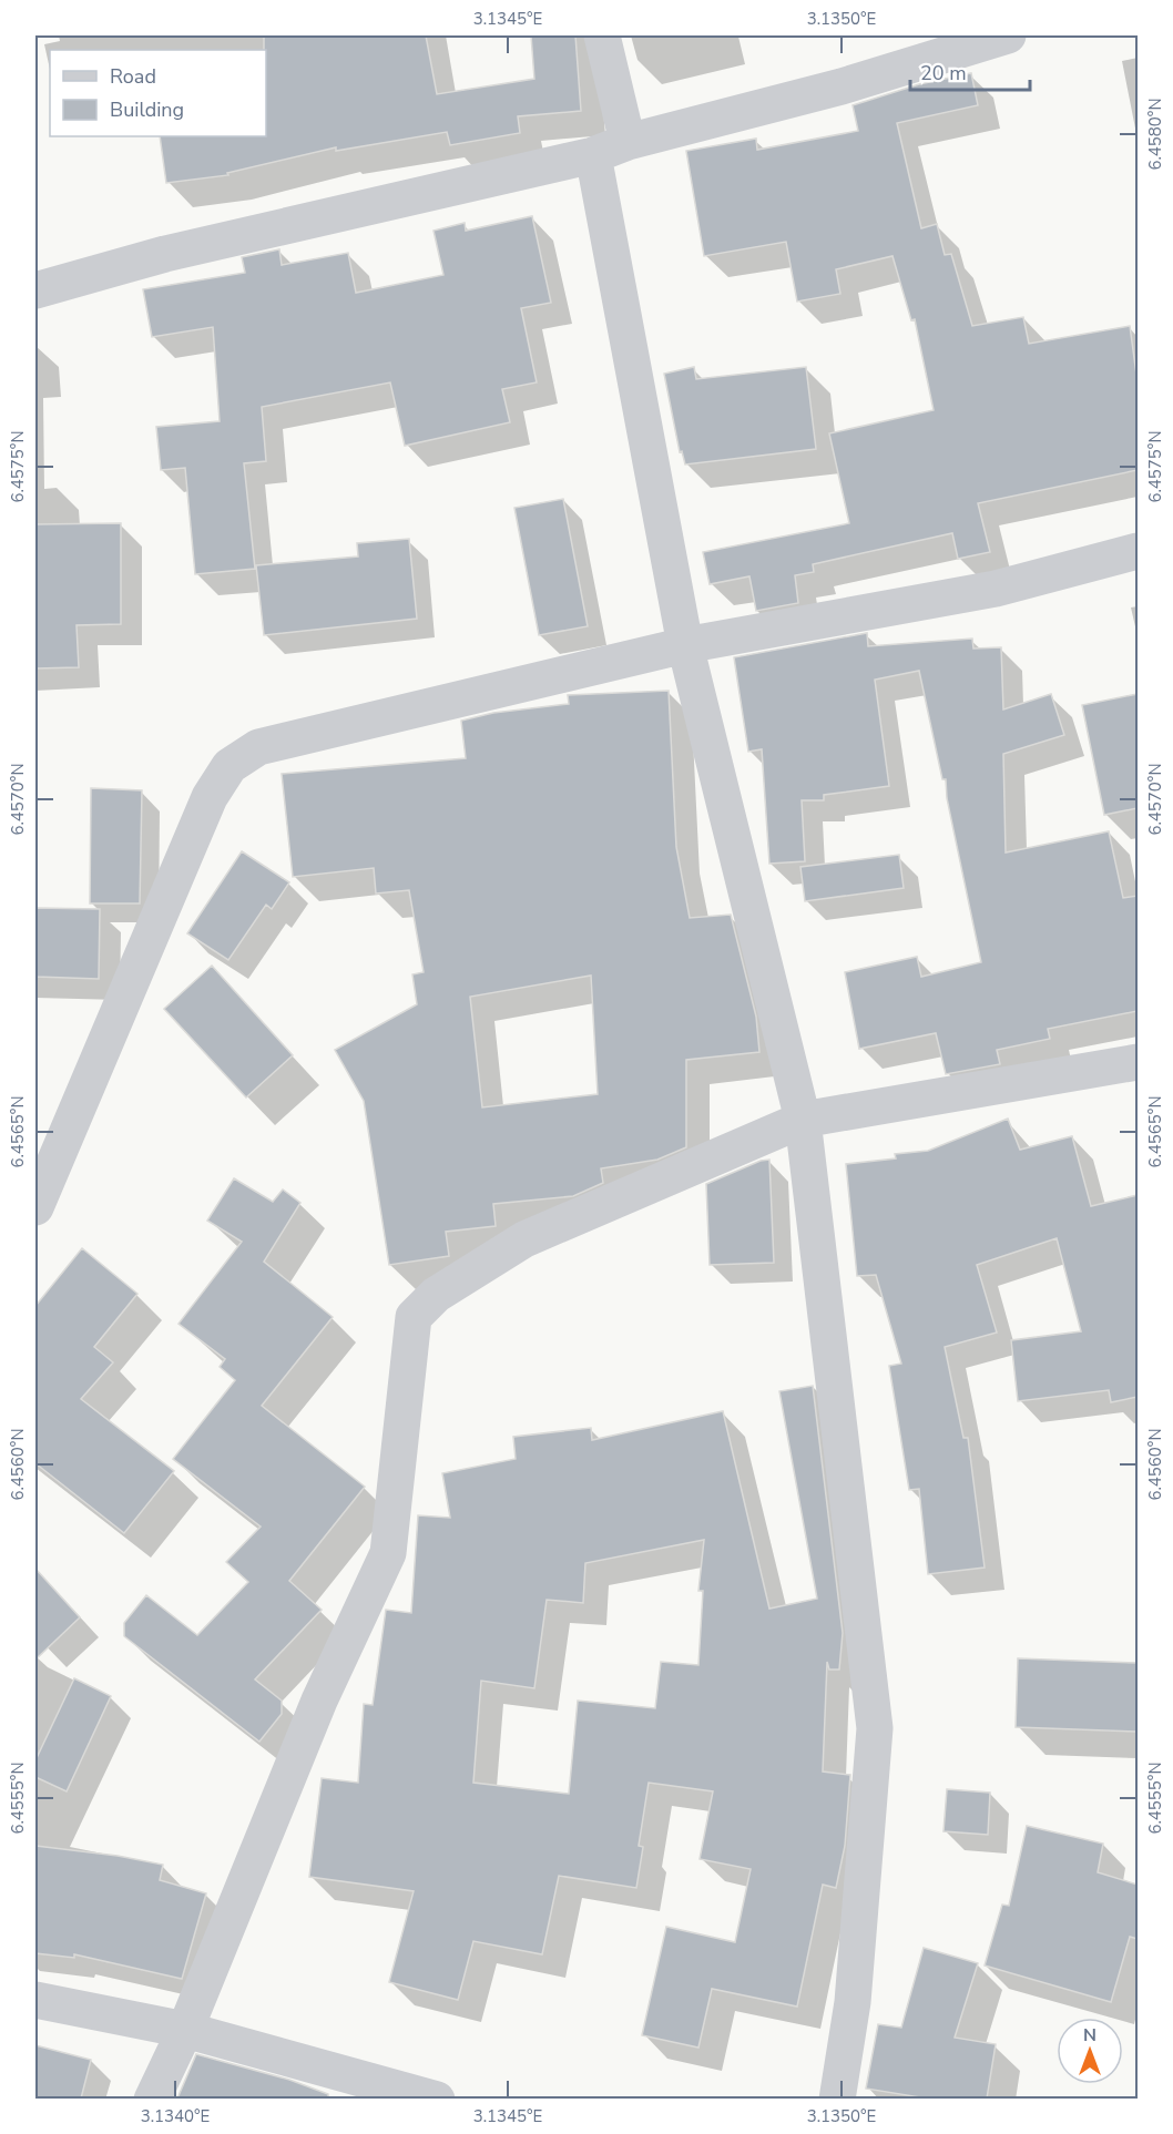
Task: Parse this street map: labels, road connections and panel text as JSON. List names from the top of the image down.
{
  "legend": ["Road", "Building"],
  "scale_bar": "20 m",
  "north": "top",
  "coordinates": [
    "3.1345°E",
    "3.1350°E",
    "6.4580°N",
    "6.4575°N",
    "6.4570°N",
    "6.4565°N",
    "6.4560°N",
    "6.4555°N",
    "3.1340°E"
  ]
}
